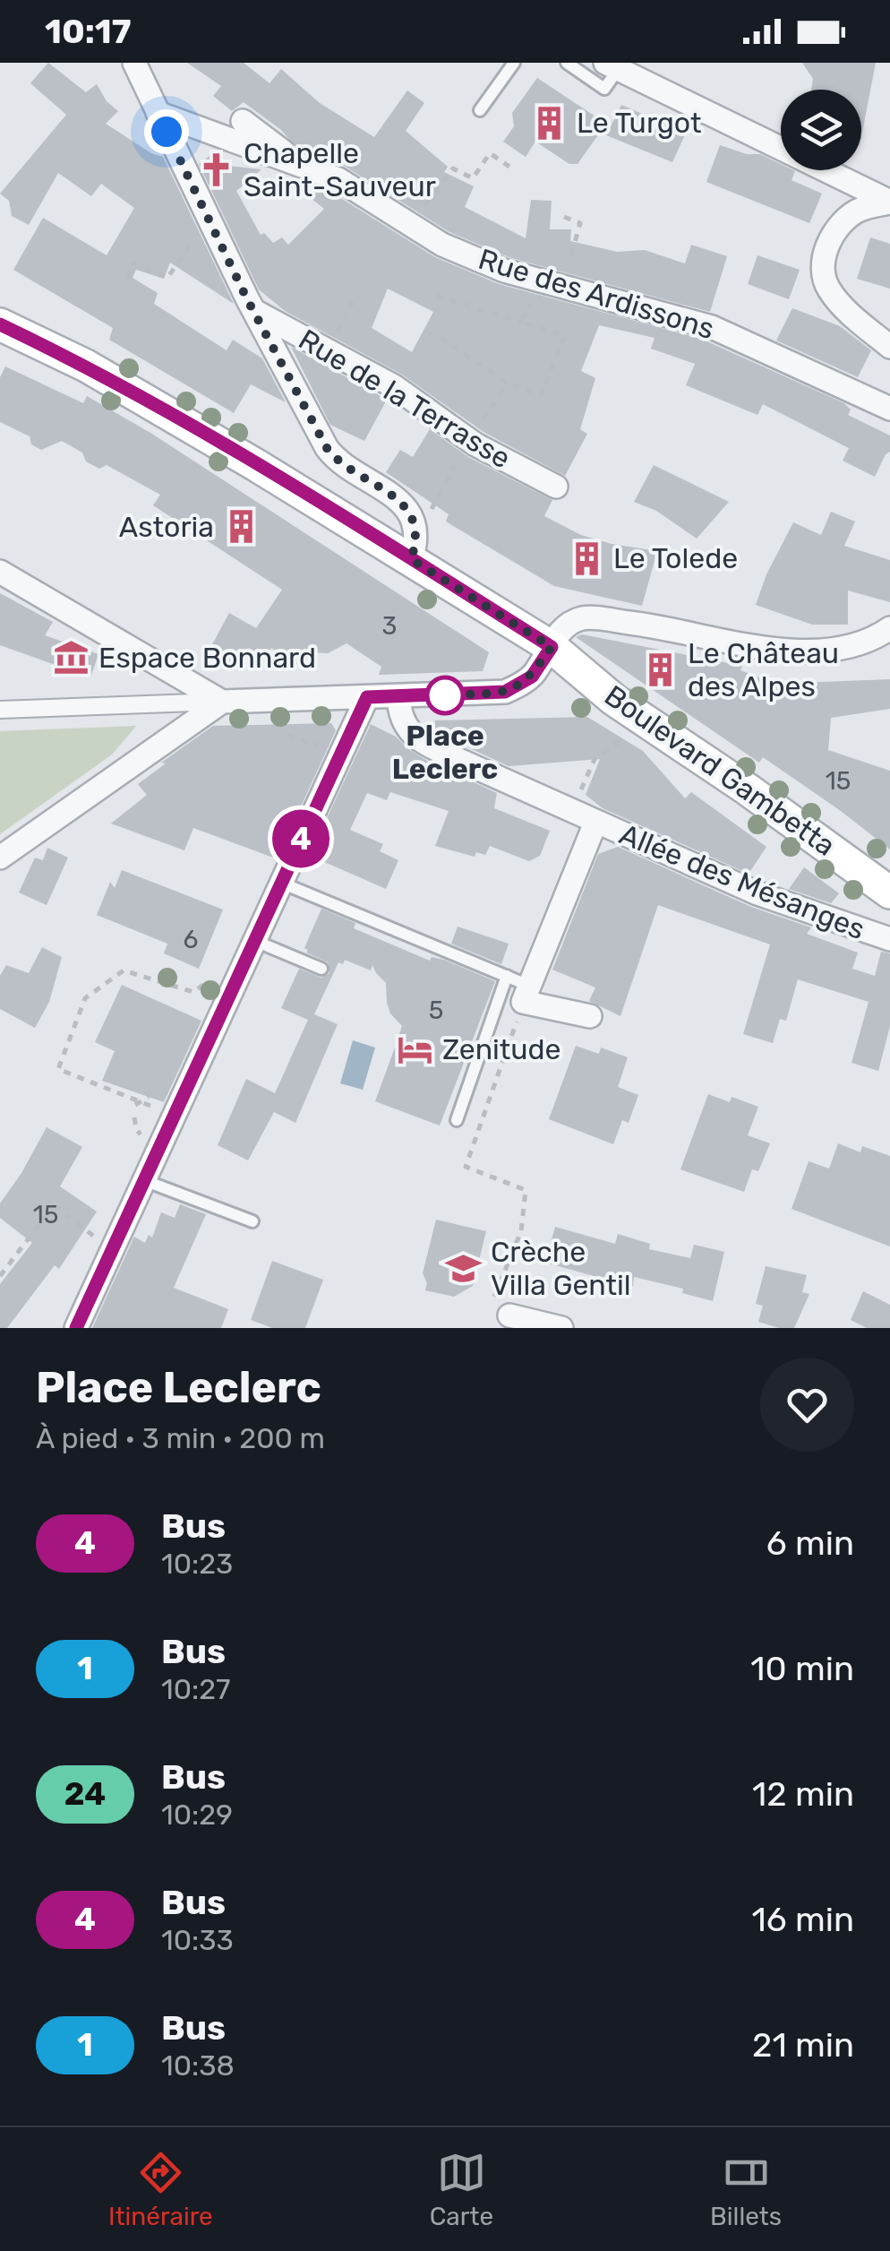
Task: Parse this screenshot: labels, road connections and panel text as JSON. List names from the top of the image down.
{
  "streets": {
    "main road": ["Boulevard Gambetta"],
    "street": ["Rue des Ardissons", "Rue de la Terrasse", "Allée des Mésanges"]
  },
  "places": {
    "building": [
      "Le Turgot",
      "Astoria",
      "Le Tolede",
      "Le Château des Alpes"
    ],
    "church": ["Chapelle Saint-Sauveur"],
    "museum": ["Espace Bonnard"],
    "other": ["Place Leclerc"],
    "hotel": ["Zenitude"],
    "school or university": ["Crèche Villa Gentil"]
  },
  "lines": ["bus line 4"],
  "house_numbers": [
    "3",
    "15",
    "6",
    "5",
    "15"
  ],
  "page": {
    "status": "10:17",
    "on_map": "4",
    "heading": ["Place Leclerc", "À pied · 3 min · 200 m"],
    "list": [
      {
        "mark": "4",
        "name": "Bus",
        "note": "10:23",
        "value": "6 min"
      },
      {
        "mark": "1",
        "name": "Bus",
        "note": "10:27",
        "value": "10 min"
      },
      {
        "mark": "24",
        "name": "Bus",
        "note": "10:29",
        "value": "12 min"
      },
      {
        "mark": "4",
        "name": "Bus",
        "note": "10:33",
        "value": "16 min"
      },
      {
        "mark": "1",
        "name": "Bus",
        "note": "10:38",
        "value": "21 min"
      }
    ],
    "tabs": ["Itinéraire", "Carte", "Billets"]
  }
}
